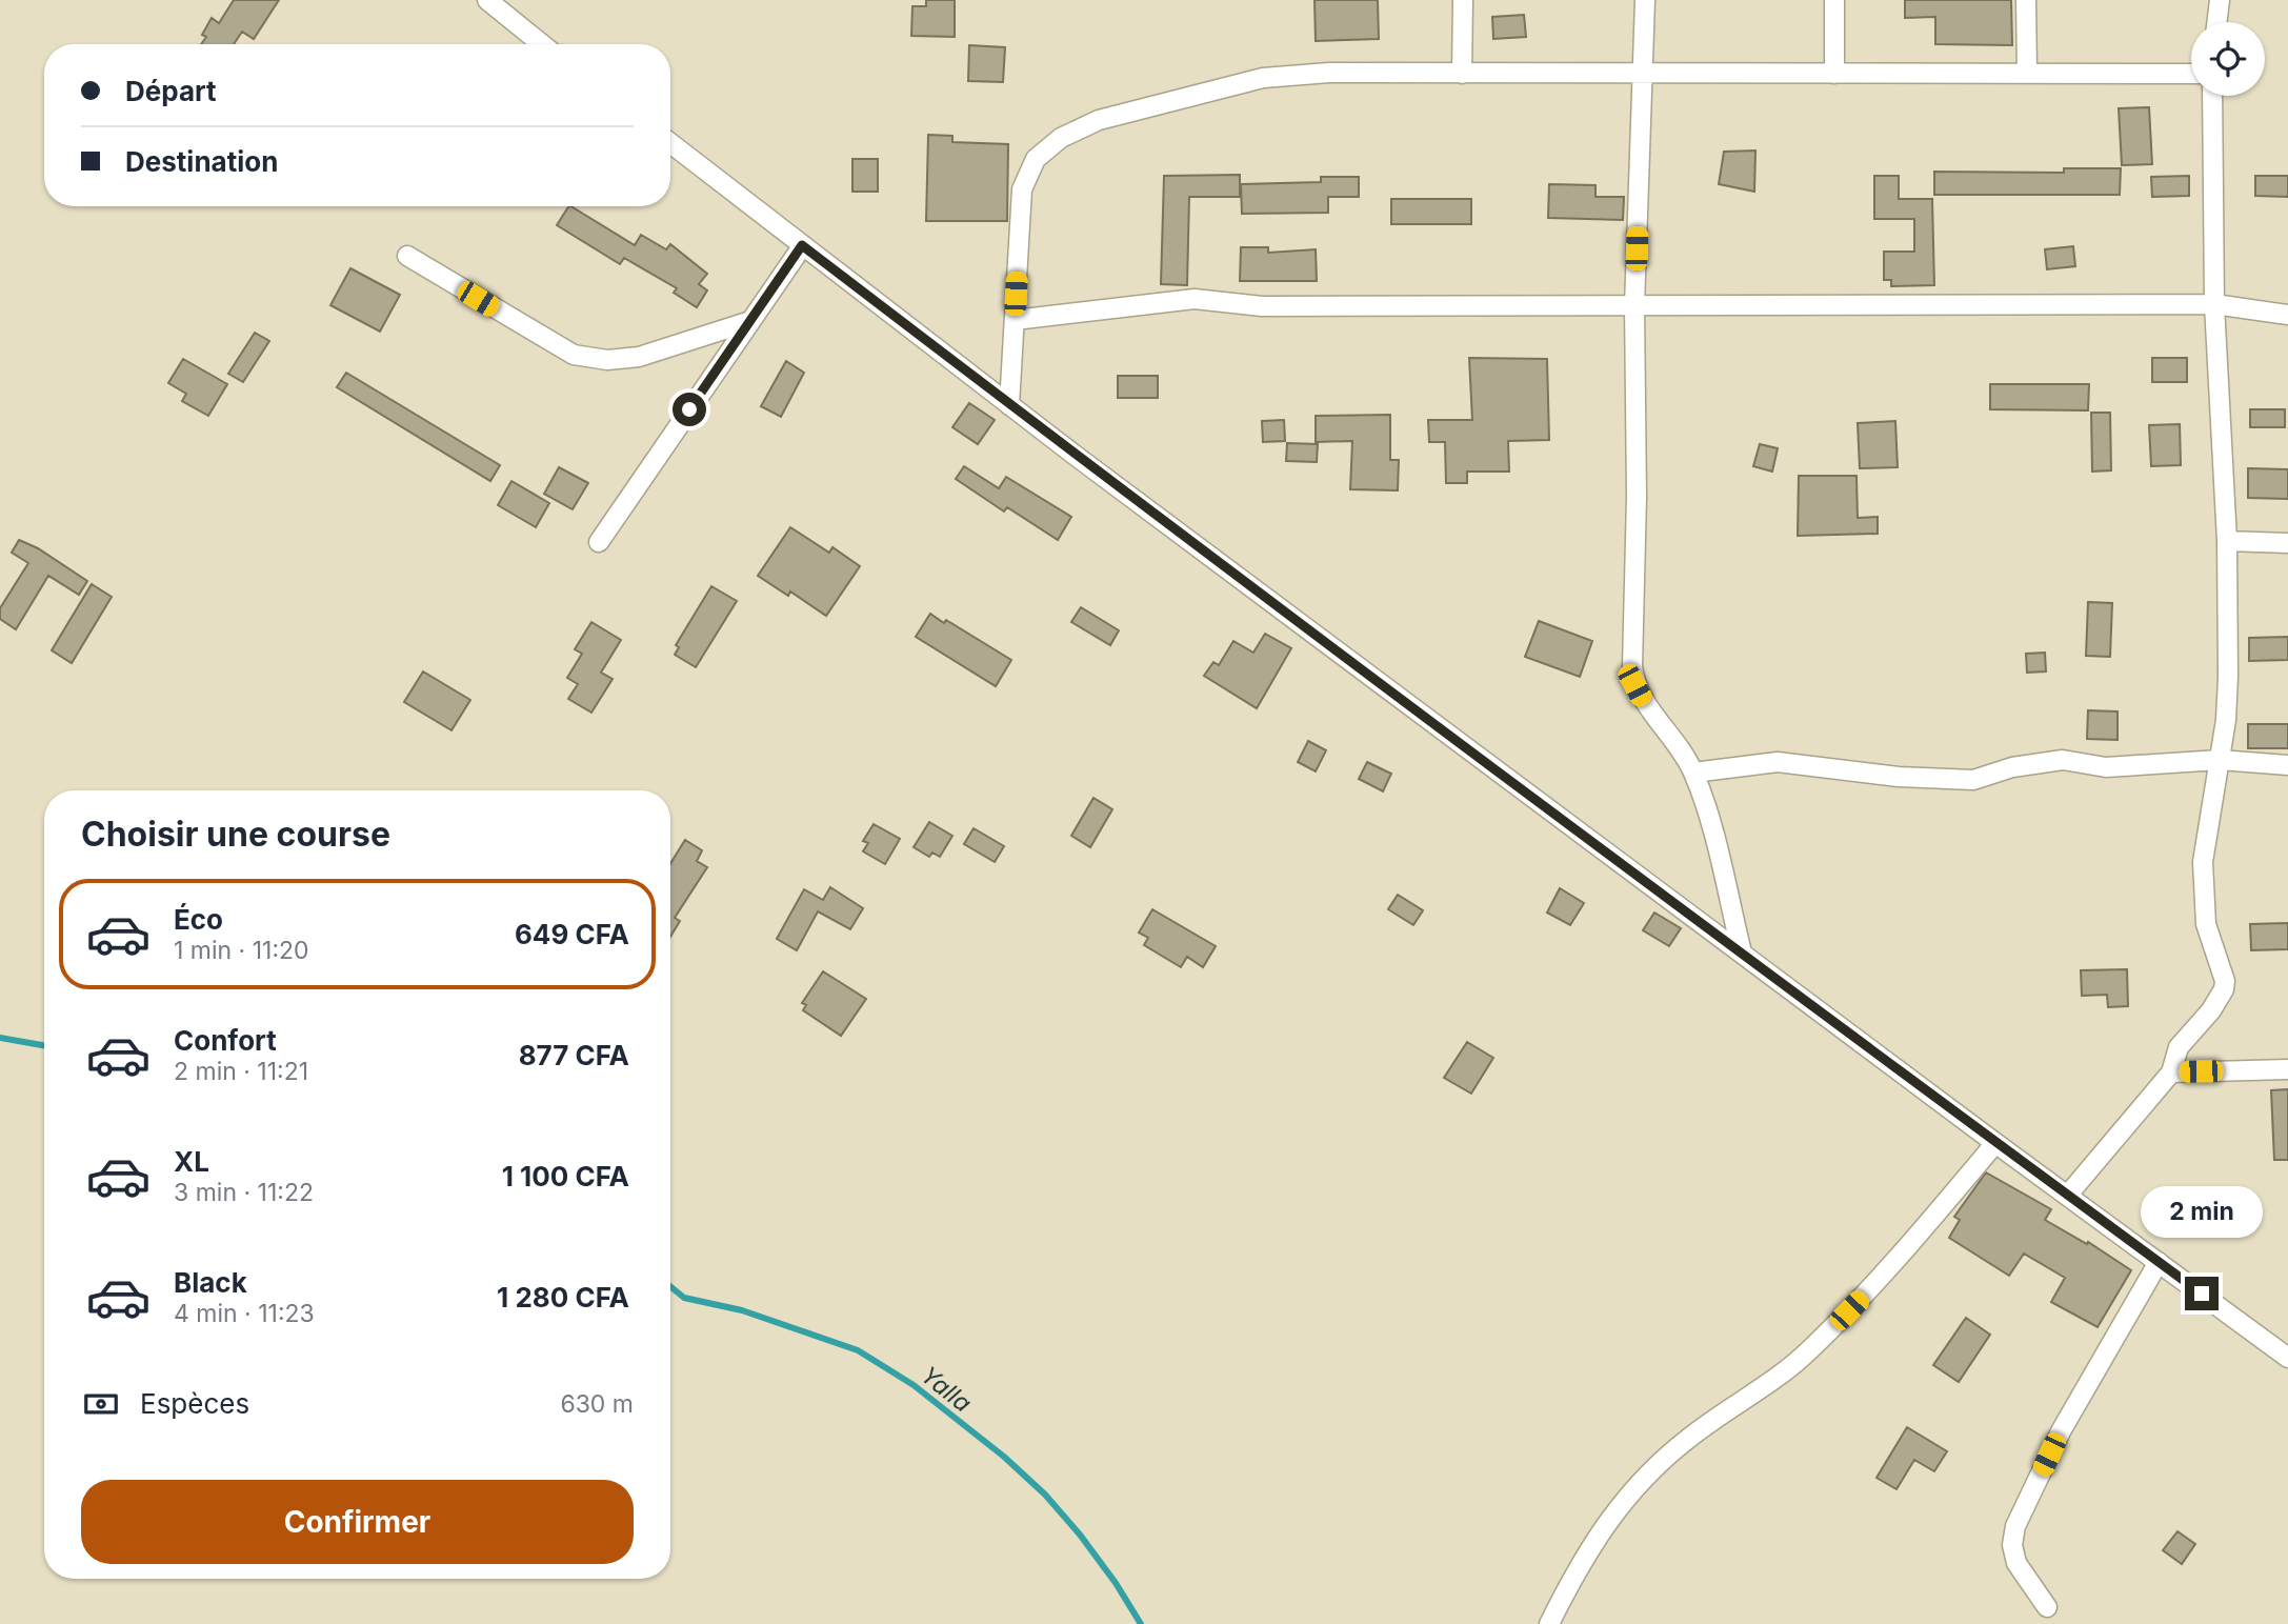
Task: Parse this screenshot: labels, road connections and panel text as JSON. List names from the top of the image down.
{
  "water": ["Yalla"],
  "page": {
    "banner": ["Départ", "Destination"],
    "heading": "Choisir une course",
    "list": [
      {
        "name": "Éco",
        "note": "1 min · 11:20",
        "value": "649 CFA"
      },
      {
        "name": "Confort",
        "note": "2 min · 11:21",
        "value": "877 CFA"
      },
      {
        "name": "XL",
        "note": "3 min · 11:22",
        "value": "1 100 CFA"
      },
      {
        "name": "Black",
        "note": "4 min · 11:23",
        "value": "1 280 CFA"
      }
    ],
    "bubble": "2 min",
    "pay": ["Espèces", "630 m"],
    "buttons": "Confirmer"
  }
}
